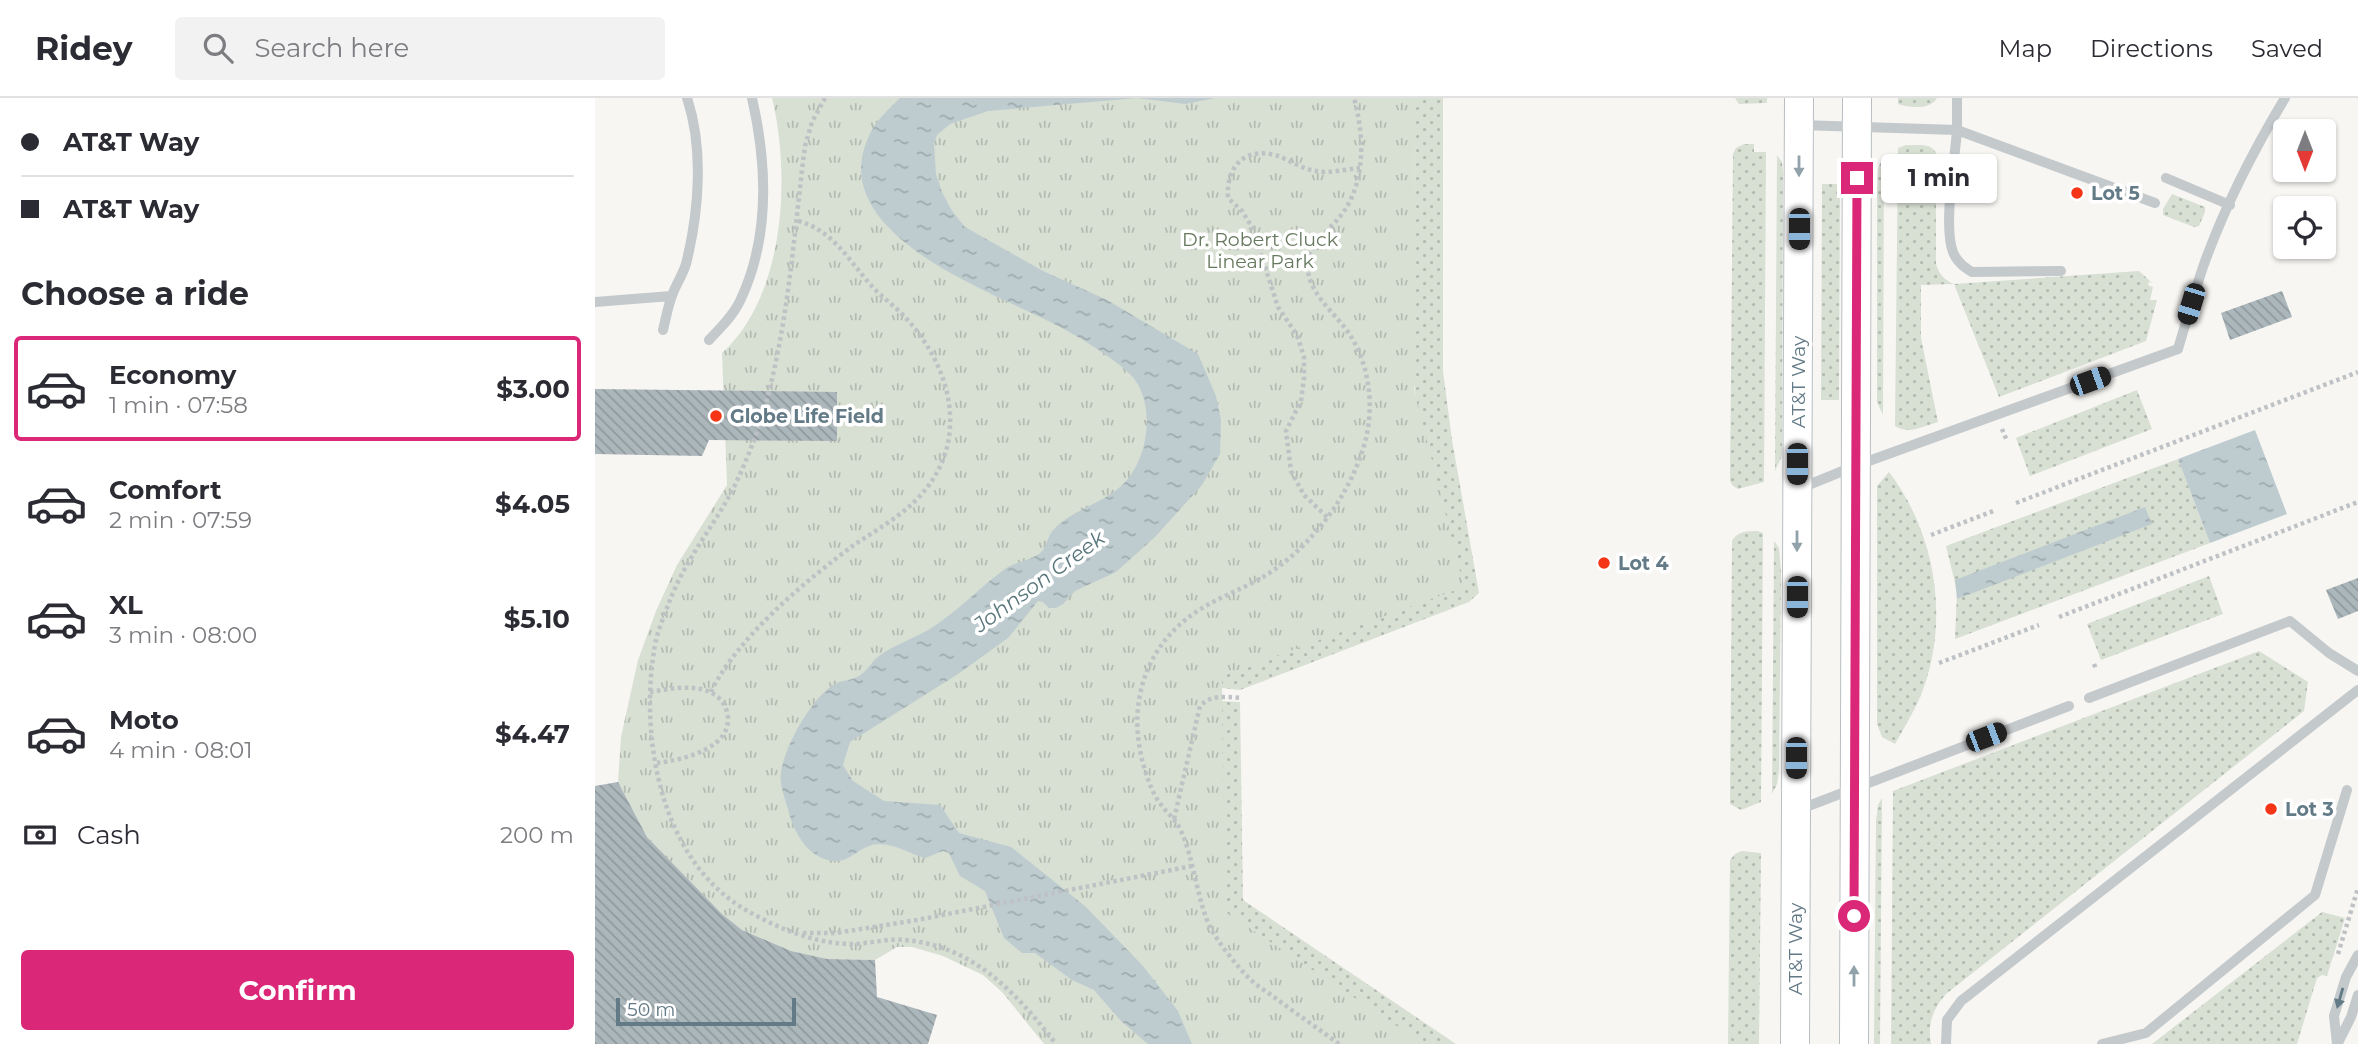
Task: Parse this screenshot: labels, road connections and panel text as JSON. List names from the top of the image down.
{
  "streets": {
    "main road": ["AT&T Way"]
  },
  "water": ["Johnson Creek"],
  "parks": ["Dr. Robert Cluck Linear Park"],
  "places": [
    "Lot 5",
    "Globe Life Field",
    "Lot 4",
    "Lot 3"
  ],
  "scale_bar": "50 m",
  "north": "bottom",
  "page": {
    "header": "Ridey",
    "search": "Search here",
    "nav": ["Map", "Directions", "Saved"],
    "banner": ["AT&T Way", "AT&T Way"],
    "bubble": "1 min",
    "heading": "Choose a ride",
    "list": [
      {
        "name": "Economy",
        "note": "1 min · 07:58",
        "value": "$3.00"
      },
      {
        "name": "Comfort",
        "note": "2 min · 07:59",
        "value": "$4.05"
      },
      {
        "name": "XL",
        "note": "3 min · 08:00",
        "value": "$5.10"
      },
      {
        "name": "Moto",
        "note": "4 min · 08:01",
        "value": "$4.47"
      }
    ],
    "pay": ["Cash", "200 m"],
    "buttons": "Confirm",
    "scale": "50 m"
  }
}
